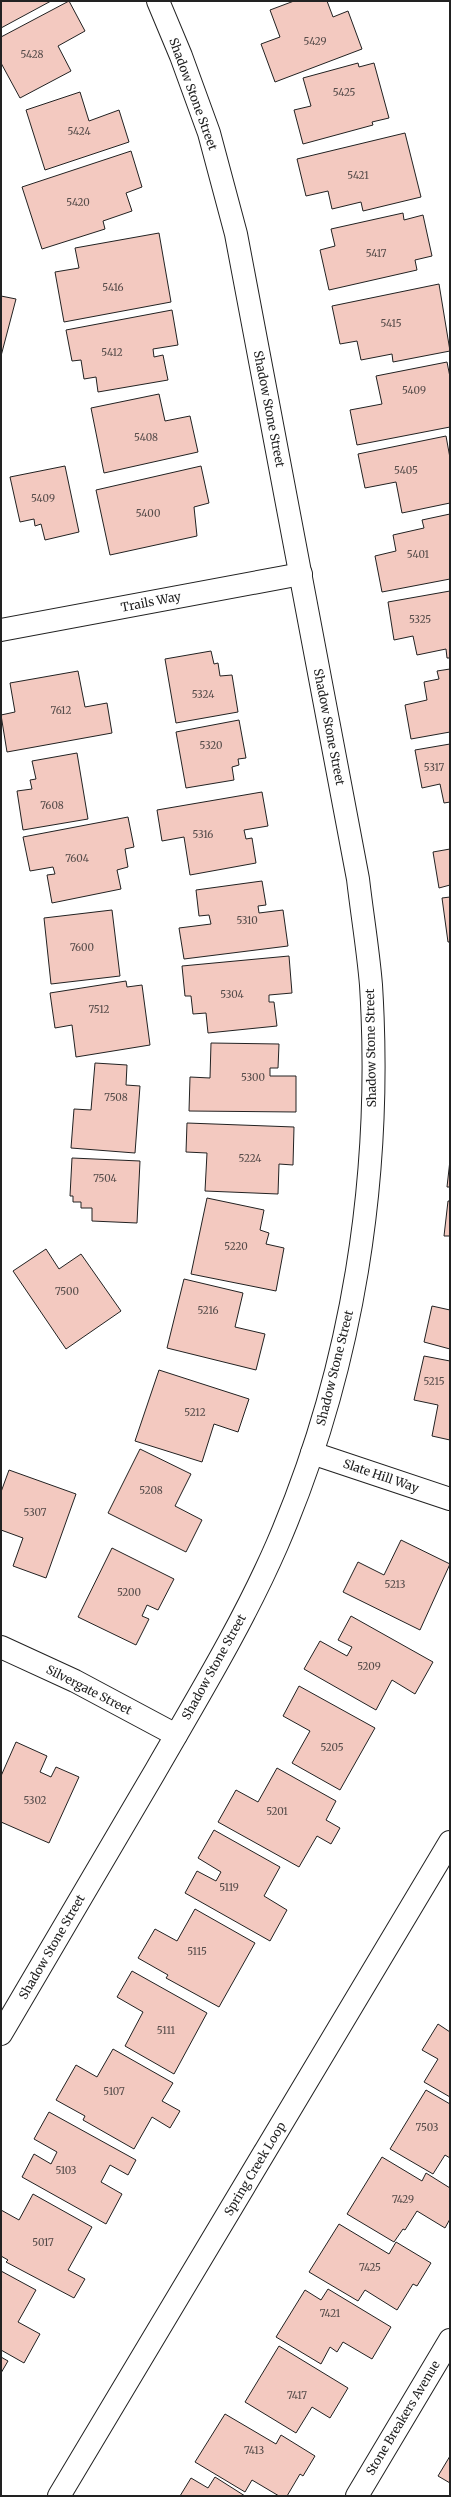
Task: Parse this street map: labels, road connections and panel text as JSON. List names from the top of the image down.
{
  "streets": {
    "street": [
      "Shadow Stone Street",
      "Trails Way",
      "Slate Hill Way",
      "Silvergate Street",
      "Spring Creek Loop",
      "Stone Breakers Avenue"
    ]
  },
  "crossings": [
    ["Shadow Stone Street", "Trails Way"],
    ["Shadow Stone Street", "Slate Hill Way"],
    ["Shadow Stone Street", "Silvergate Street"]
  ],
  "house_numbers": [
    "5429",
    "5428",
    "5425",
    "5424",
    "5421",
    "5420",
    "5417",
    "5416",
    "5415",
    "5412",
    "5409",
    "5408",
    "5405",
    "5409",
    "5400",
    "5401",
    "5325",
    "5324",
    "7612",
    "5320",
    "5317",
    "7608",
    "5316",
    "7604",
    "5310",
    "7600",
    "5304",
    "7512",
    "5300",
    "7508",
    "5224",
    "7504",
    "5220",
    "7500",
    "5216",
    "5215",
    "5212",
    "5208",
    "5307",
    "5213",
    "5200",
    "5209",
    "5205",
    "5302",
    "5201",
    "5119",
    "5115",
    "5111",
    "5107",
    "7503",
    "5103",
    "7429",
    "5017",
    "7425",
    "7421",
    "7417",
    "7413"
  ]
}
